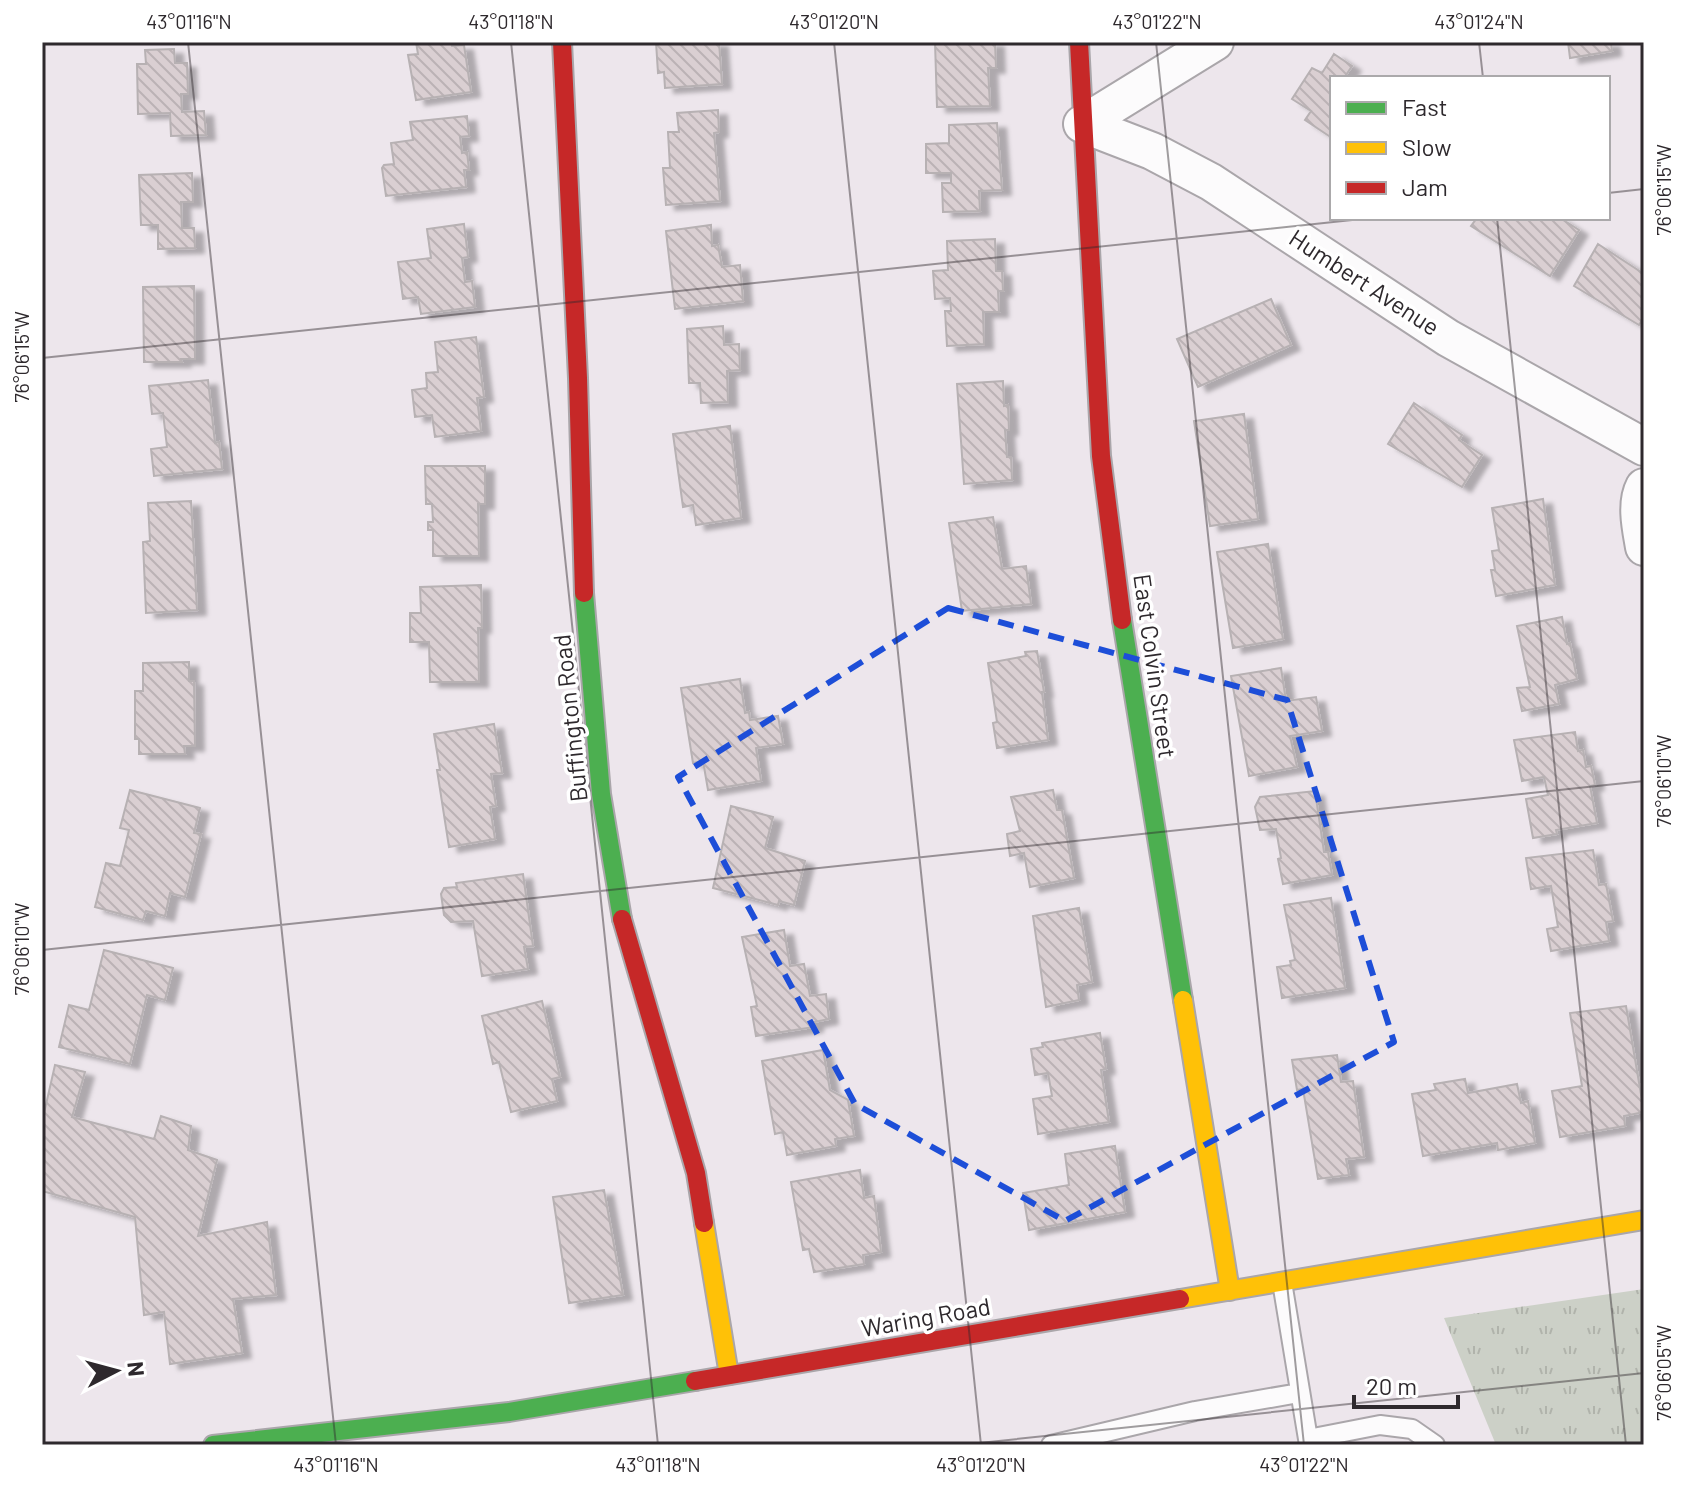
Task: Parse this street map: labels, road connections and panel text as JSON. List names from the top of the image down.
{
  "streets": {
    "street": [
      "Humbert Avenue",
      "East Colvin Street",
      "Buffington Road",
      "Waring Road"
    ]
  },
  "crossings": [
    ["Humbert Avenue", "East Colvin Street"],
    ["East Colvin Street", "Waring Road"],
    ["Buffington Road", "Waring Road"]
  ],
  "legend": ["Fast", "Slow", "Jam"],
  "scale_bar": "20 m",
  "north": "right",
  "coordinates": [
    "43°01'16\"N",
    "43°01'18\"N",
    "43°01'20\"N",
    "43°01'22\"N",
    "43°01'24\"N",
    "76°06'15\"W",
    "76°06'10\"W",
    "76°06'05\"W"
  ]
}
